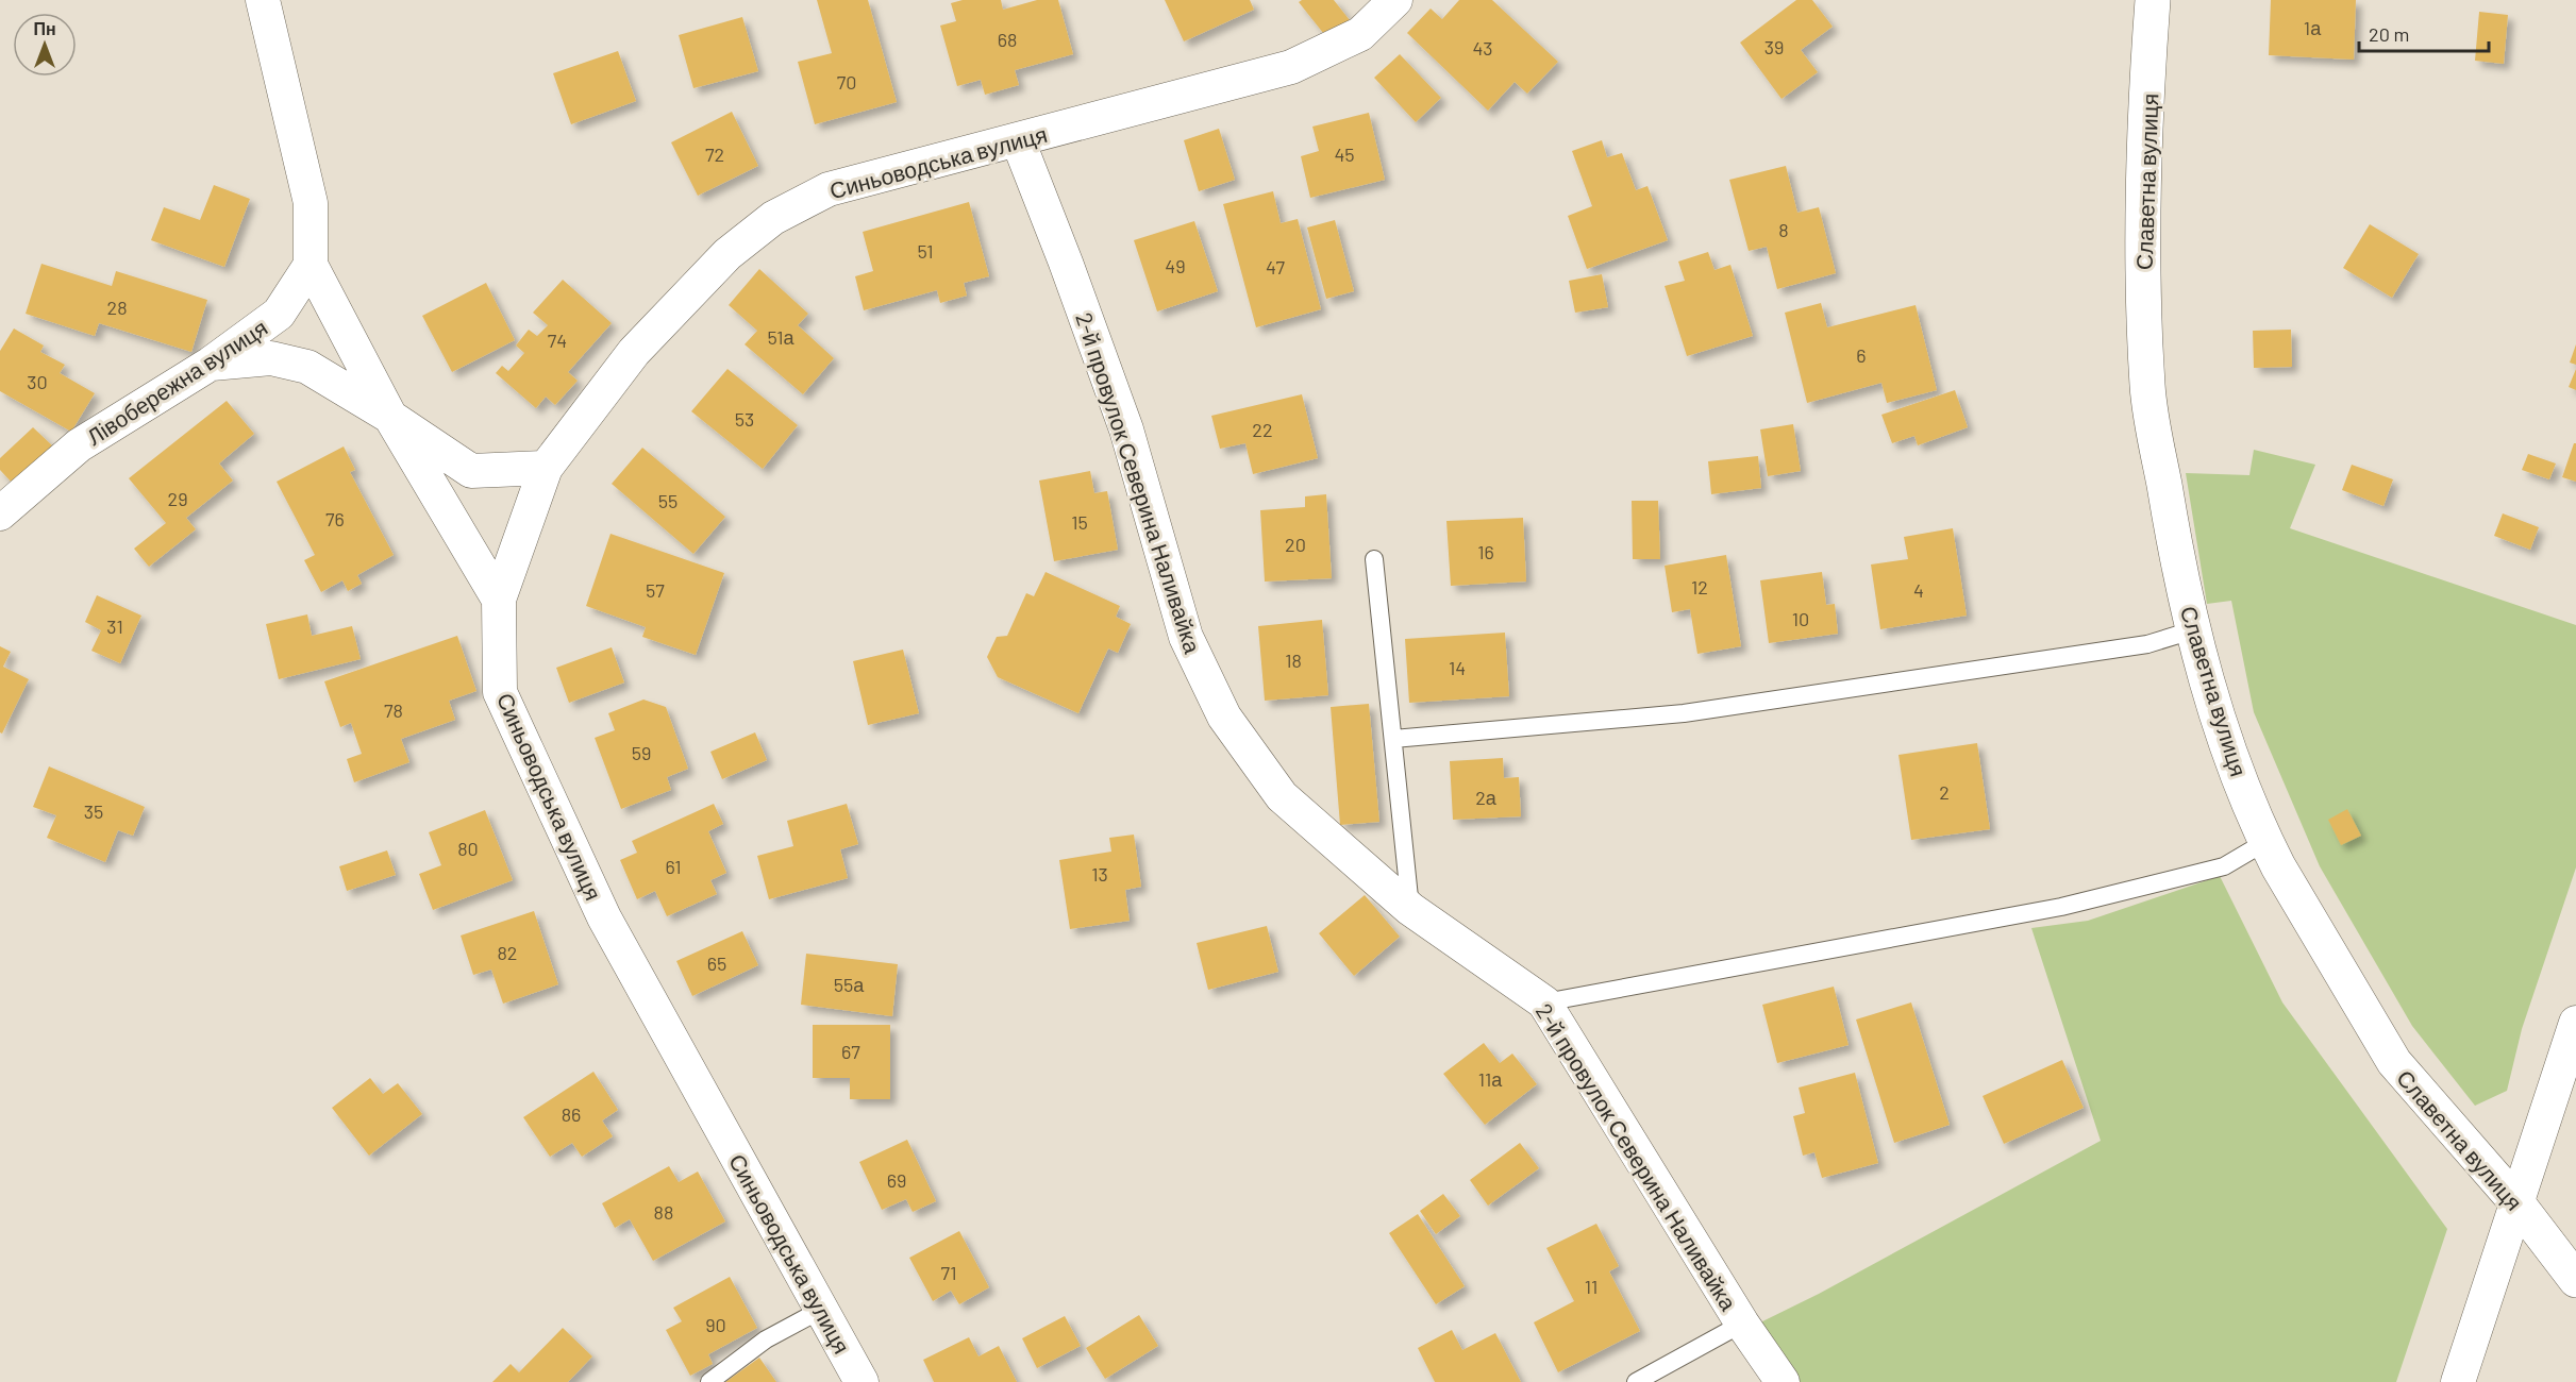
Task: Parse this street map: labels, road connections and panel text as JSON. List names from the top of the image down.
{
  "streets": {
    "main road": ["Славетна вулиця"],
    "street": ["Синьоводська вулиця", "Лівобережна вулиця", "2-й провулок Северина Наливайка"]
  },
  "crossings": [
    ["Синьоводська вулиця", "2-й провулок Северина Наливайка"]
  ],
  "house_numbers": [
    "1а",
    "68",
    "39",
    "43",
    "70",
    "72",
    "45",
    "8",
    "51",
    "49",
    "47",
    "28",
    "51а",
    "74",
    "6",
    "30",
    "53",
    "22",
    "29",
    "55",
    "76",
    "15",
    "20",
    "16",
    "12",
    "57",
    "4",
    "10",
    "31",
    "18",
    "14",
    "78",
    "59",
    "2",
    "2а",
    "35",
    "80",
    "61",
    "13",
    "82",
    "65",
    "55а",
    "67",
    "11а",
    "86",
    "69",
    "88",
    "71",
    "11",
    "90"
  ],
  "scale_bar": "20 m",
  "north": "top"
}
